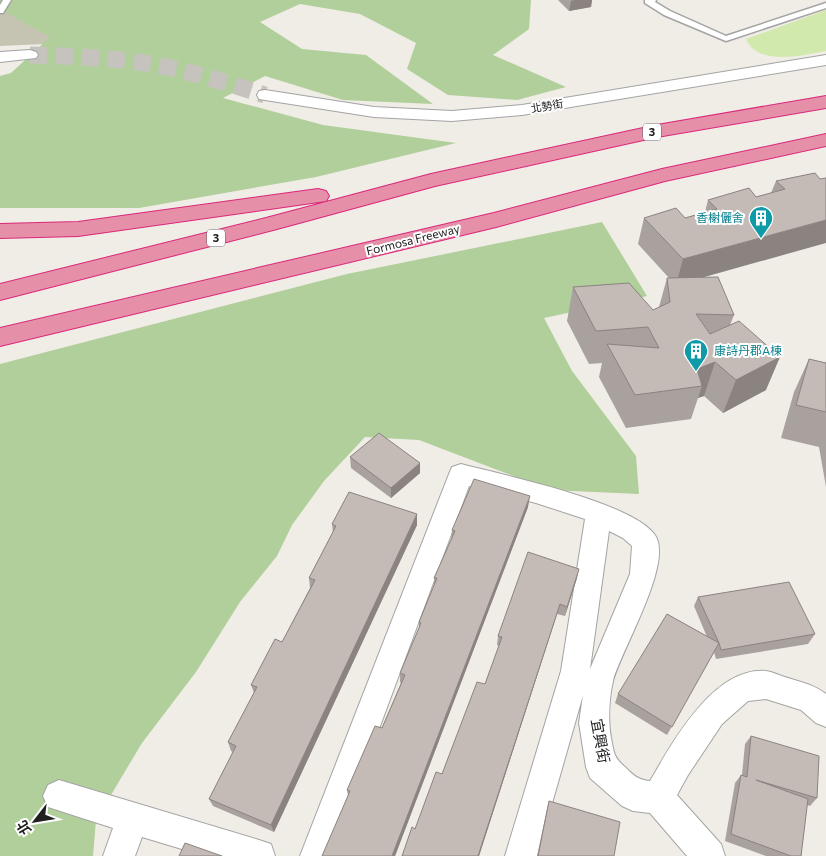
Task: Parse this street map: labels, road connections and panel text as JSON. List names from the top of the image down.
{
  "streets": {
    "highway": ["3", "Formosa Freeway"],
    "street": ["北勢街", "宜興街"]
  },
  "places": {
    "building": ["香榭儷舍", "康詩丹郡A棟"]
  },
  "north": "bottom left"
}
